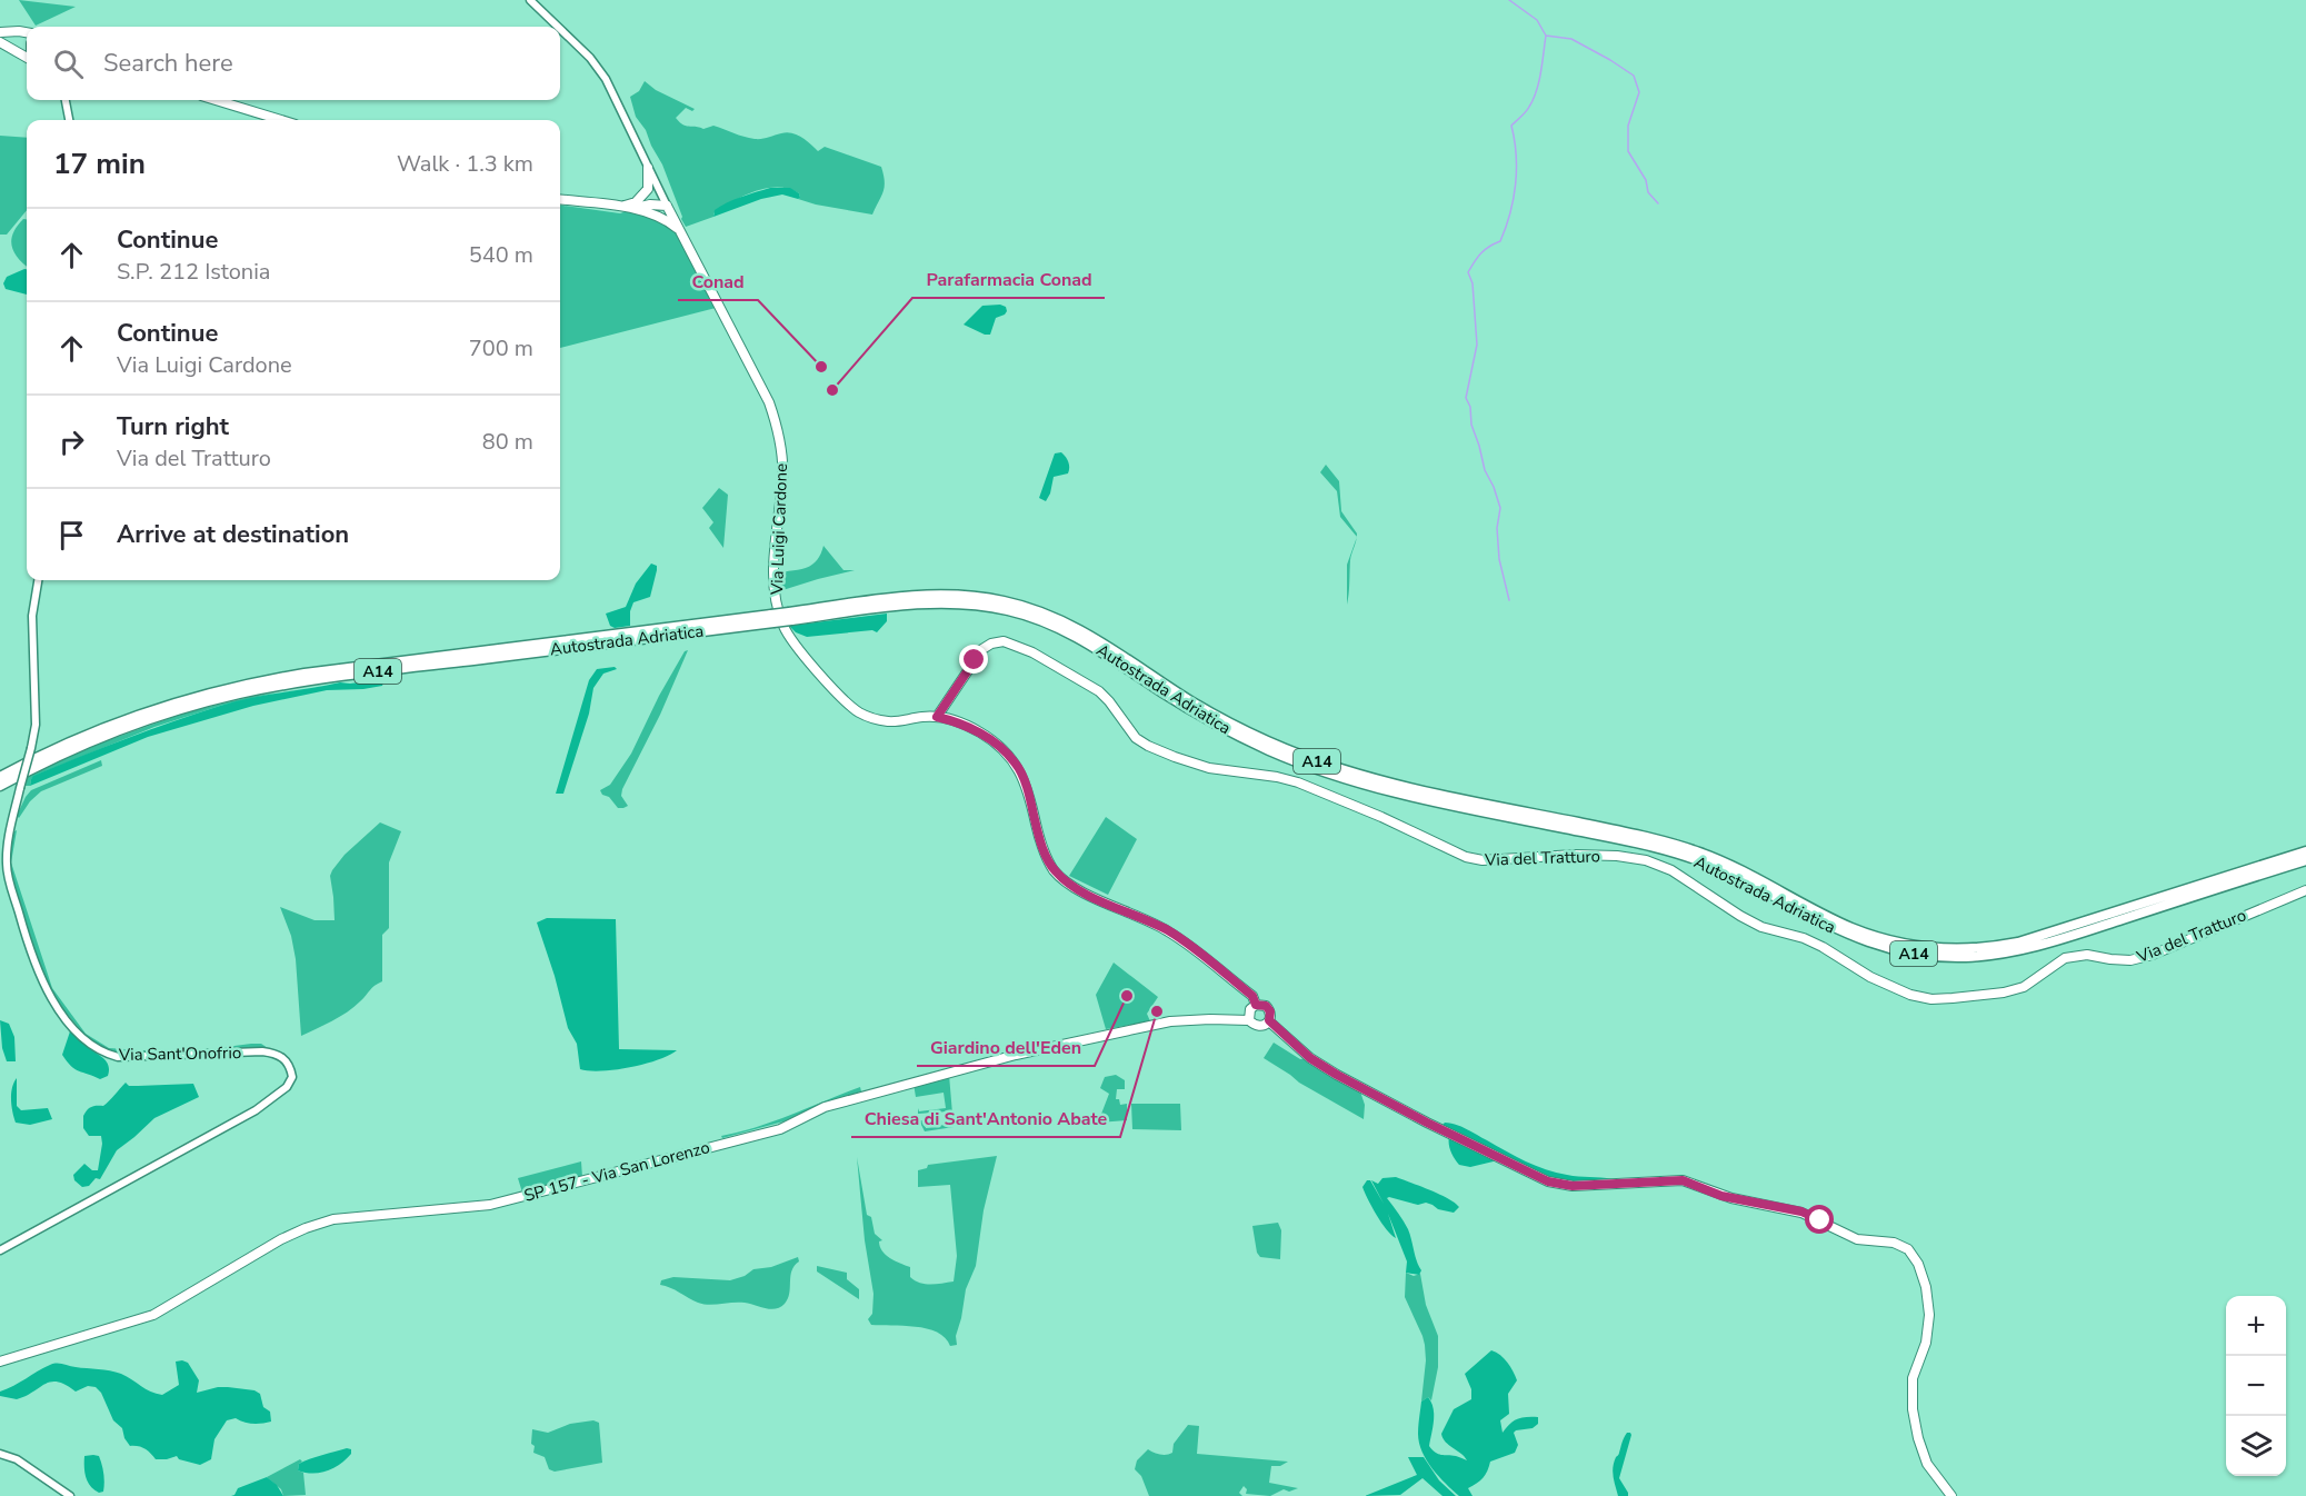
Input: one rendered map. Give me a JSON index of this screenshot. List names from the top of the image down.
{
  "streets": {
    "highway": ["Autostrada Adriatica", "A14"],
    "main road": ["Via Luigi Cardone", "Via del Tratturo", "SP 157 - Via San Lorenzo"],
    "street": ["Via Sant'Onofrio"]
  },
  "crossings": [
    ["Via Luigi Cardone", "Via del Tratturo"],
    ["Via Luigi Cardone", "SP 157 - Via San Lorenzo"]
  ],
  "places": [
    "Conad",
    "Parafarmacia Conad",
    "Giardino dell'Eden",
    "Chiesa di Sant'Antonio Abate"
  ],
  "page": {
    "search": "Search here",
    "heading": ["17 min", "Walk · 1.3 km"],
    "list": [
      ["Continue", "S.P. 212 Istonia", "540 m"],
      ["Continue", "Via Luigi Cardone", "700 m"],
      ["Turn right", "Via del Tratturo", "80 m"],
      "Arrive at destination"
    ],
    "map_buttons": ["+", "−"]
  }
}
